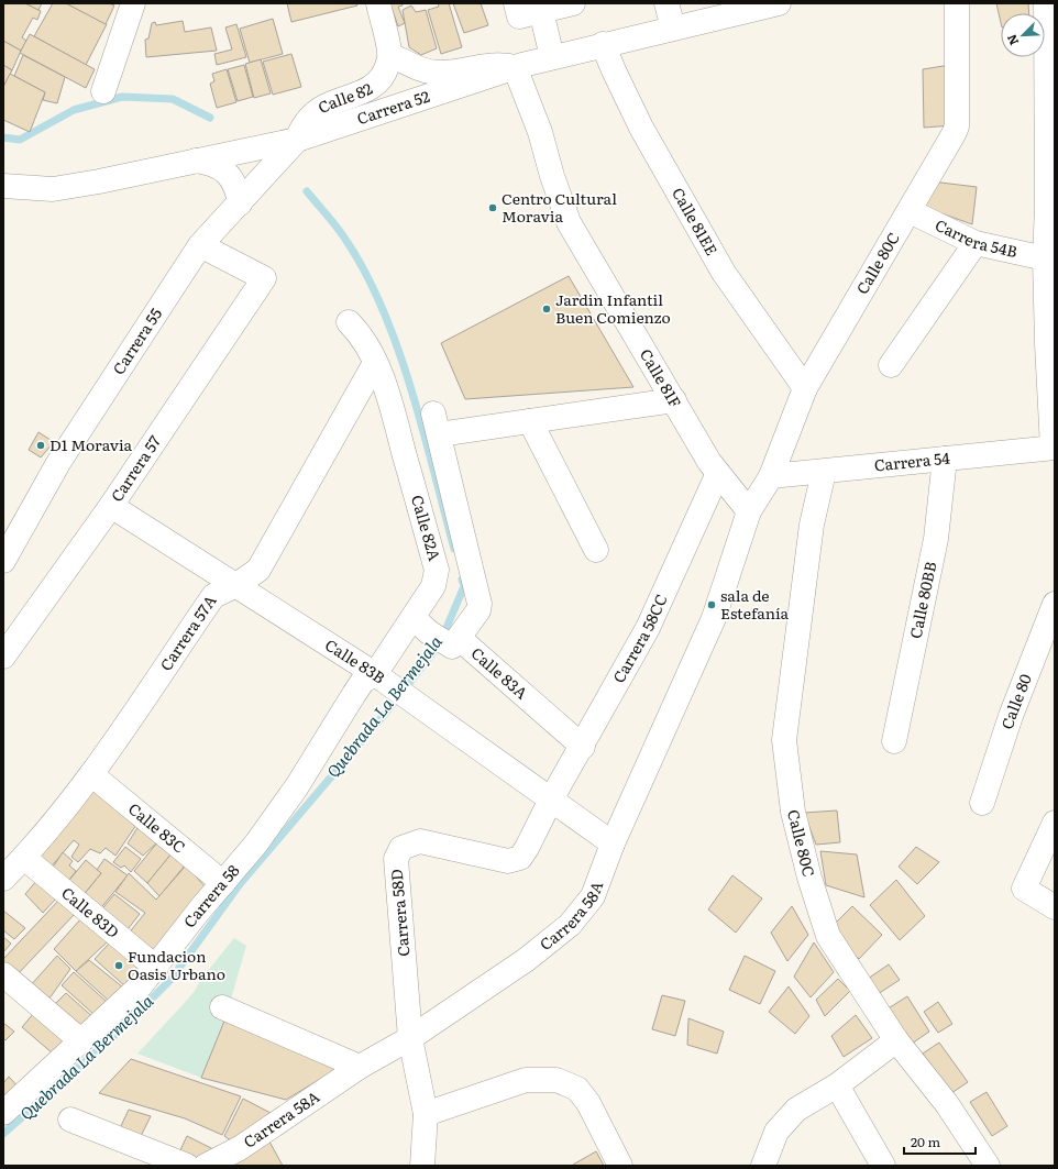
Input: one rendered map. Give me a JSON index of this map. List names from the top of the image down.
{
  "streets": {
    "street": [
      "Calle 82",
      "Carrera 52",
      "Calle 81EE",
      "Carrera 54B",
      "Calle 80C",
      "Carrera 55",
      "Calle 81F",
      "Carrera 54",
      "Carrera 57",
      "Calle 82A",
      "Calle 80BB",
      "Carrera 57A",
      "Carrera 58CC",
      "Calle 83B",
      "Calle 83A",
      "Calle 80",
      "Calle 83C",
      "Carrera 58",
      "Calle 83D",
      "Carrera 58D",
      "Carrera 58A"
    ]
  },
  "crossings": [
    ["Calle 82", "Carrera 52"],
    ["Calle 82", "Carrera 55"],
    ["Carrera 52", "Calle 81EE"],
    ["Carrera 52", "Carrera 55"],
    ["Carrera 52", "Calle 81F"],
    ["Calle 81EE", "Calle 80C"],
    ["Carrera 54B", "Calle 80C"],
    ["Calle 80C", "Calle 81F"],
    ["Calle 80C", "Carrera 54"],
    ["Calle 80C", "Carrera 58A"],
    ["Carrera 55", "Carrera 57"],
    ["Calle 81F", "Carrera 58CC"],
    ["Calle 81F", "Carrera 58A"],
    ["Carrera 54", "Calle 80BB"],
    ["Carrera 57", "Calle 83B"],
    ["Calle 82A", "Carrera 57A"],
    ["Calle 82A", "Calle 83B"],
    ["Calle 82A", "Calle 83A"],
    ["Calle 82A", "Carrera 58"],
    ["Carrera 57A", "Calle 83B"],
    ["Carrera 57A", "Calle 83C"],
    ["Carrera 57A", "Calle 83D"],
    ["Carrera 58CC", "Calle 83B"],
    ["Carrera 58CC", "Calle 83A"],
    ["Carrera 58CC", "Carrera 58D"],
    ["Calle 83B", "Carrera 58D"],
    ["Calle 83B", "Carrera 58A"],
    ["Calle 83C", "Carrera 58"],
    ["Carrera 58", "Calle 83D"],
    ["Carrera 58D", "Carrera 58A"]
  ],
  "water": ["Quebrada La Bermejala"],
  "places": [
    "Centro Cultural Moravia",
    "Jardin Infantil Buen Comienzo",
    "D1 Moravia",
    "sala de Estefanía",
    "Fundacion Oasis Urbano"
  ],
  "scale_bar": "20 m",
  "north": "bottom left"
}
